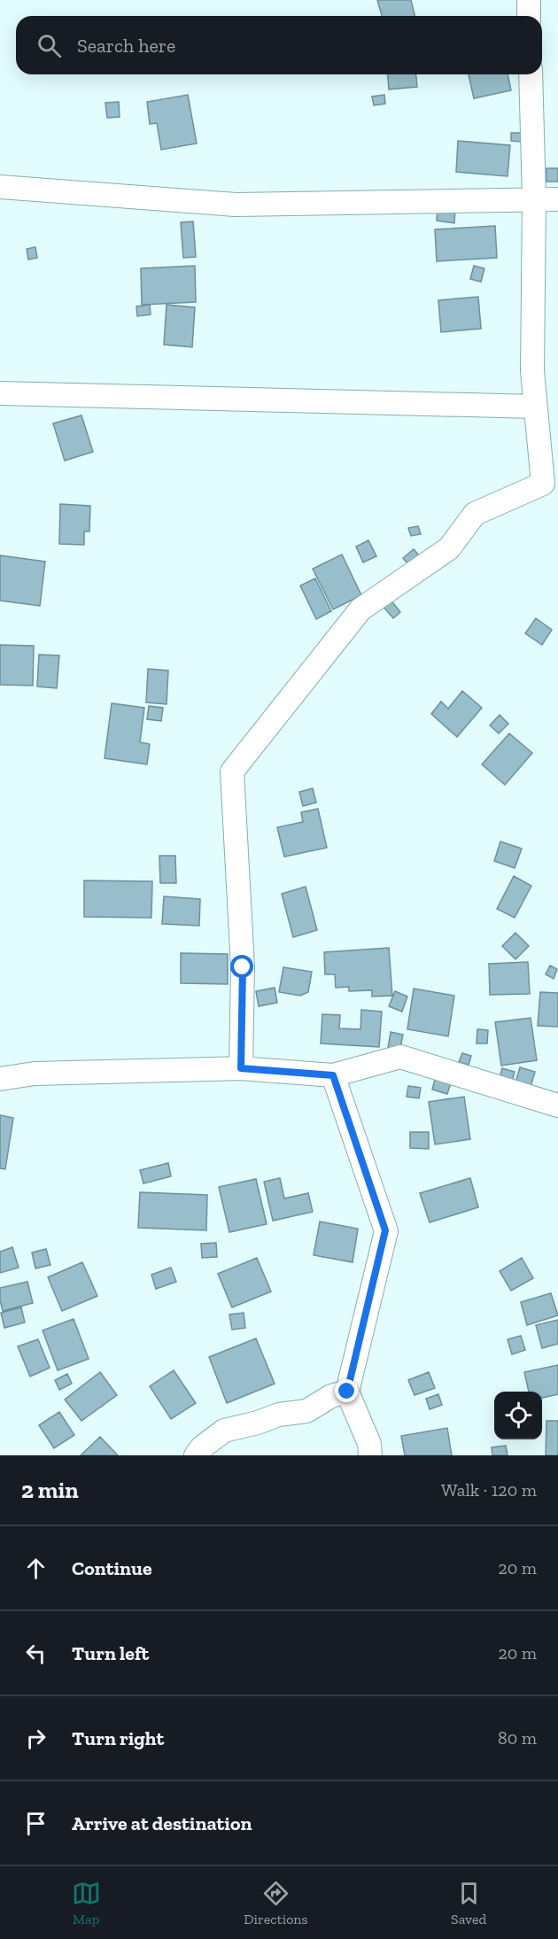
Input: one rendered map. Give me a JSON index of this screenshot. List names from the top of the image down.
{
  "page": {
    "search": "Search here",
    "heading": ["2 min", "Walk · 120 m"],
    "list": [
      ["Continue", "20 m"],
      ["Turn left", "20 m"],
      ["Turn right", "80 m"],
      "Arrive at destination"
    ],
    "nav": ["Map", "Directions", "Saved"]
  }
}
